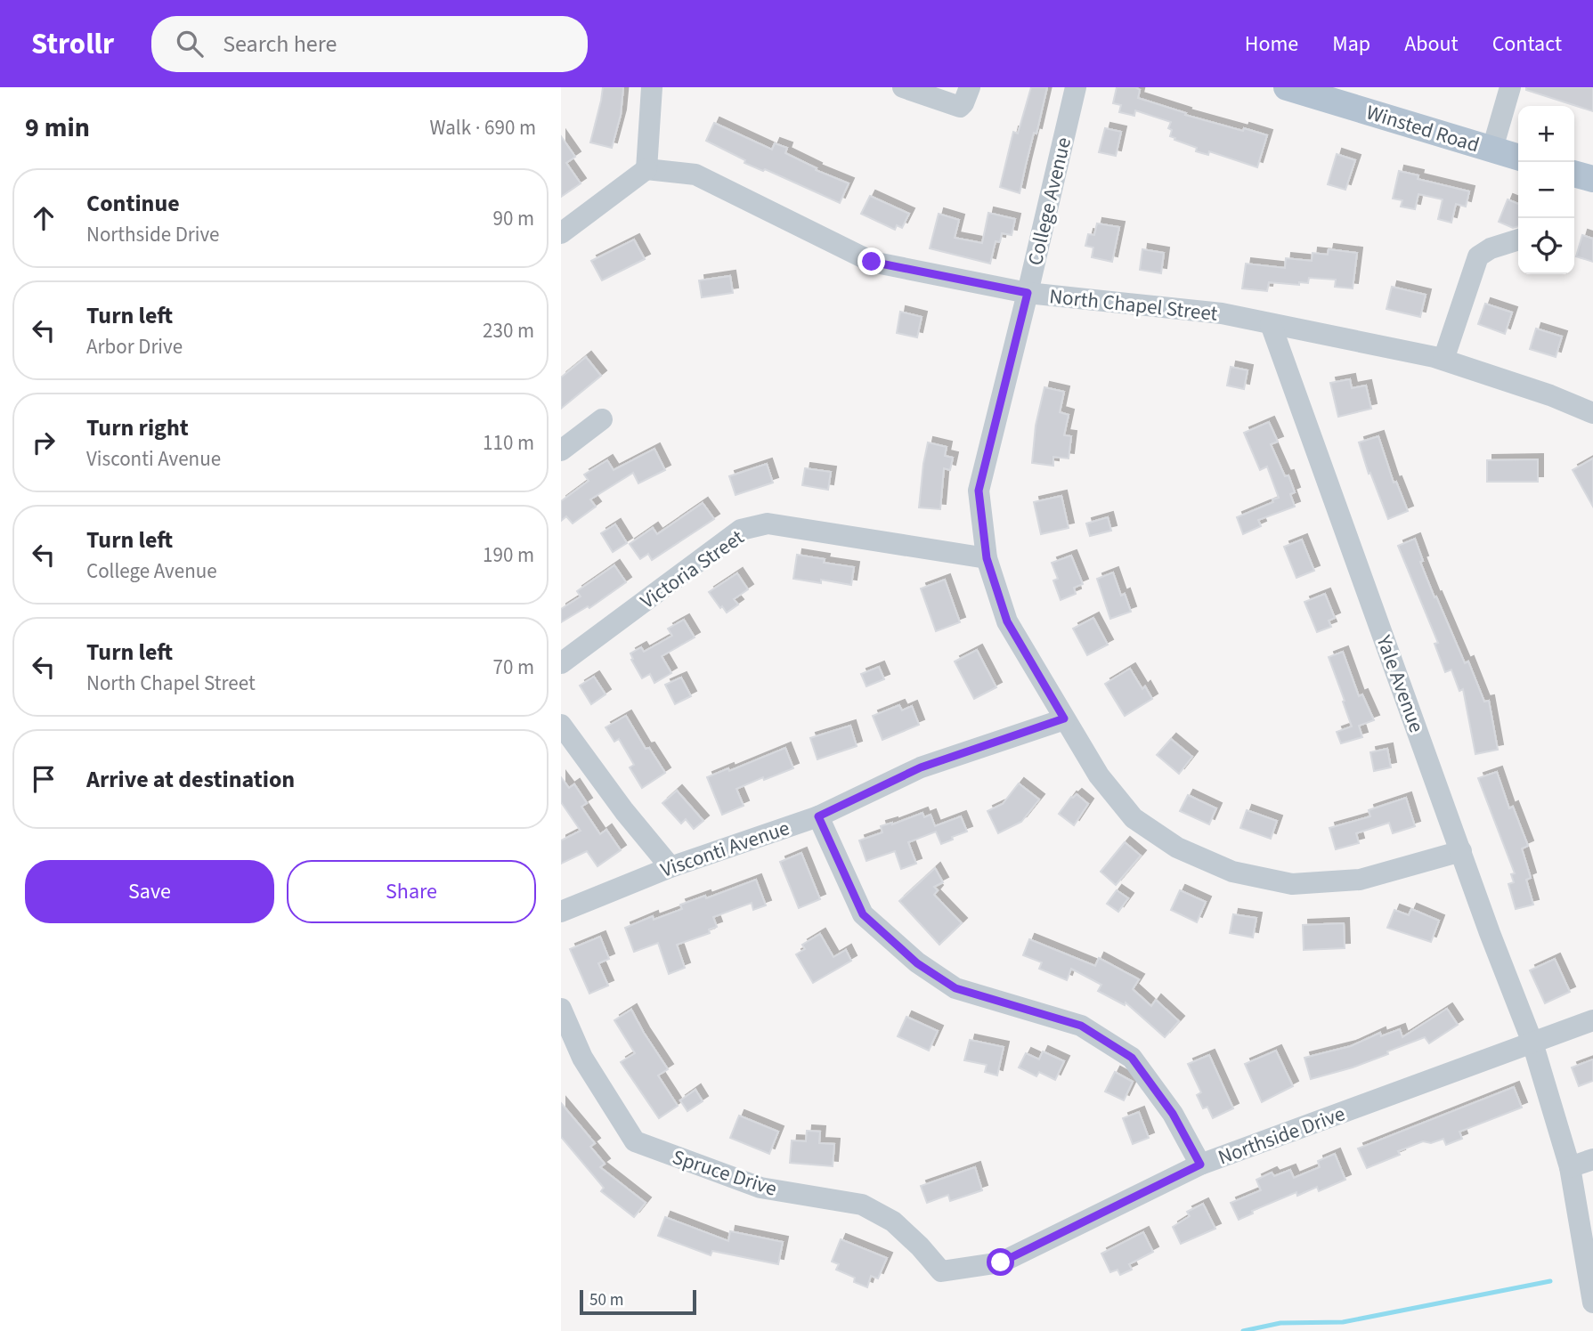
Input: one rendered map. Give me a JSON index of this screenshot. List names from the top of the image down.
{
  "streets": {
    "main road": ["Winsted Road"],
    "street": [
      "College Avenue",
      "North Chapel Street",
      "Victoria Street",
      "Yale Avenue",
      "Visconti Avenue",
      "Northside Drive",
      "Spruce Drive"
    ]
  },
  "crossings": [
    ["College Avenue", "North Chapel Street"],
    ["College Avenue", "Victoria Street"],
    ["College Avenue", "Yale Avenue"],
    ["College Avenue", "Visconti Avenue"],
    ["North Chapel Street", "Yale Avenue"],
    ["Yale Avenue", "Northside Drive"],
    ["Northside Drive", "Spruce Drive"]
  ],
  "scale_bar": "50 m",
  "page": {
    "header": "Strollr",
    "search": "Search here",
    "nav": [
      "Home",
      "Map",
      "About",
      "Contact"
    ],
    "heading": ["9 min", "Walk · 690 m"],
    "map_buttons": ["+", "−"],
    "list": [
      ["Continue", "Northside Drive", "90 m"],
      ["Turn left", "Arbor Drive", "230 m"],
      ["Turn right", "Visconti Avenue", "110 m"],
      ["Turn left", "College Avenue", "190 m"],
      ["Turn left", "North Chapel Street", "70 m"],
      "Arrive at destination"
    ],
    "buttons": ["Save", "Share"],
    "scale": "50 m"
  }
}
